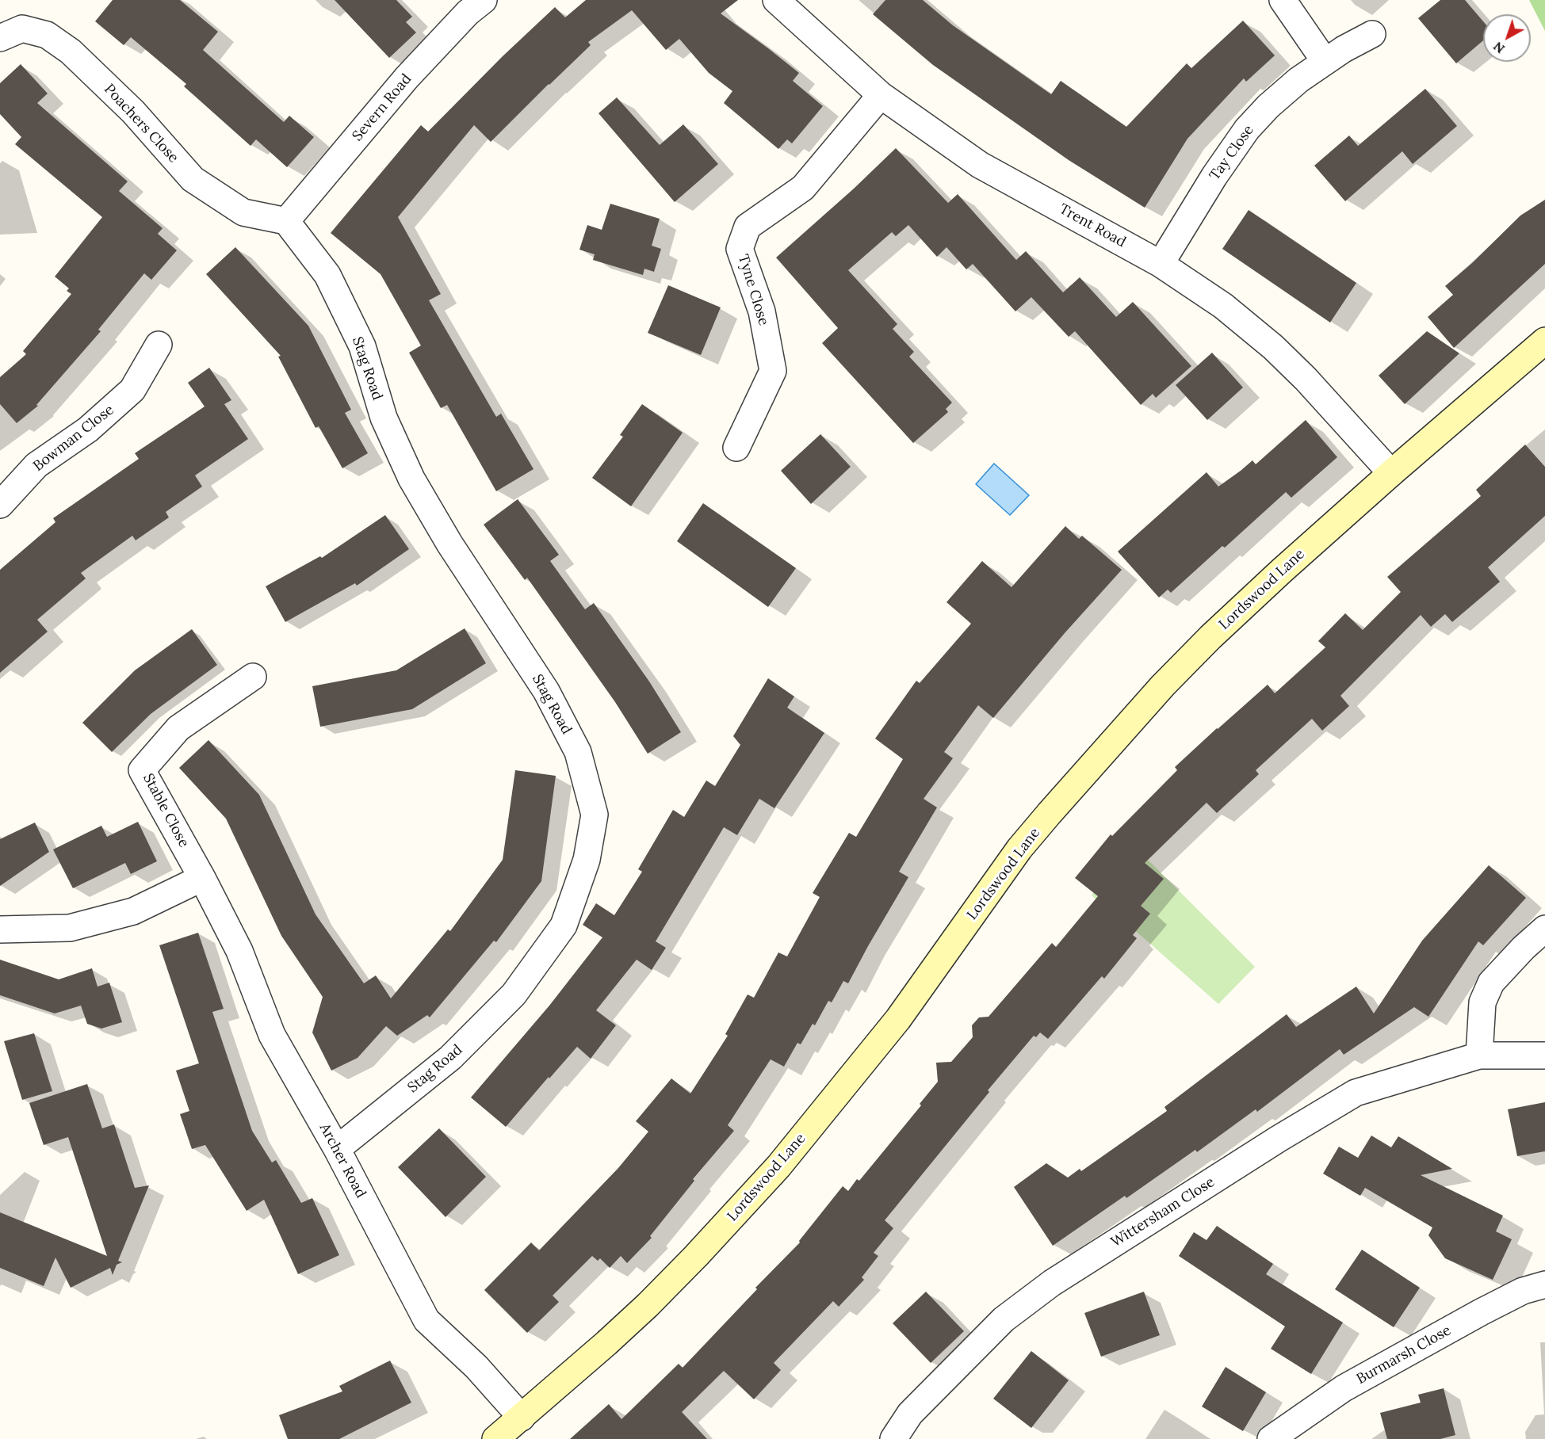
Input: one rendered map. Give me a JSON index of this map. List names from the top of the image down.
{
  "streets": {
    "street": [
      "Severn Road",
      "Poachers Close",
      "Tay Close",
      "Trent Road",
      "Tyne Close",
      "Stag Road",
      "Bowman Close",
      "Lordswood Lane",
      "Stable Close",
      "Archer Road",
      "Wittersham Close",
      "Burmarsh Close"
    ]
  },
  "crossings": [
    ["Severn Road", "Poachers Close"],
    ["Severn Road", "Stag Road"],
    ["Poachers Close", "Stag Road"],
    ["Tay Close", "Trent Road"],
    ["Trent Road", "Tyne Close"],
    ["Trent Road", "Lordswood Lane"],
    ["Stag Road", "Archer Road"],
    ["Lordswood Lane", "Archer Road"],
    ["Stable Close", "Archer Road"]
  ],
  "north": "bottom left"
}
